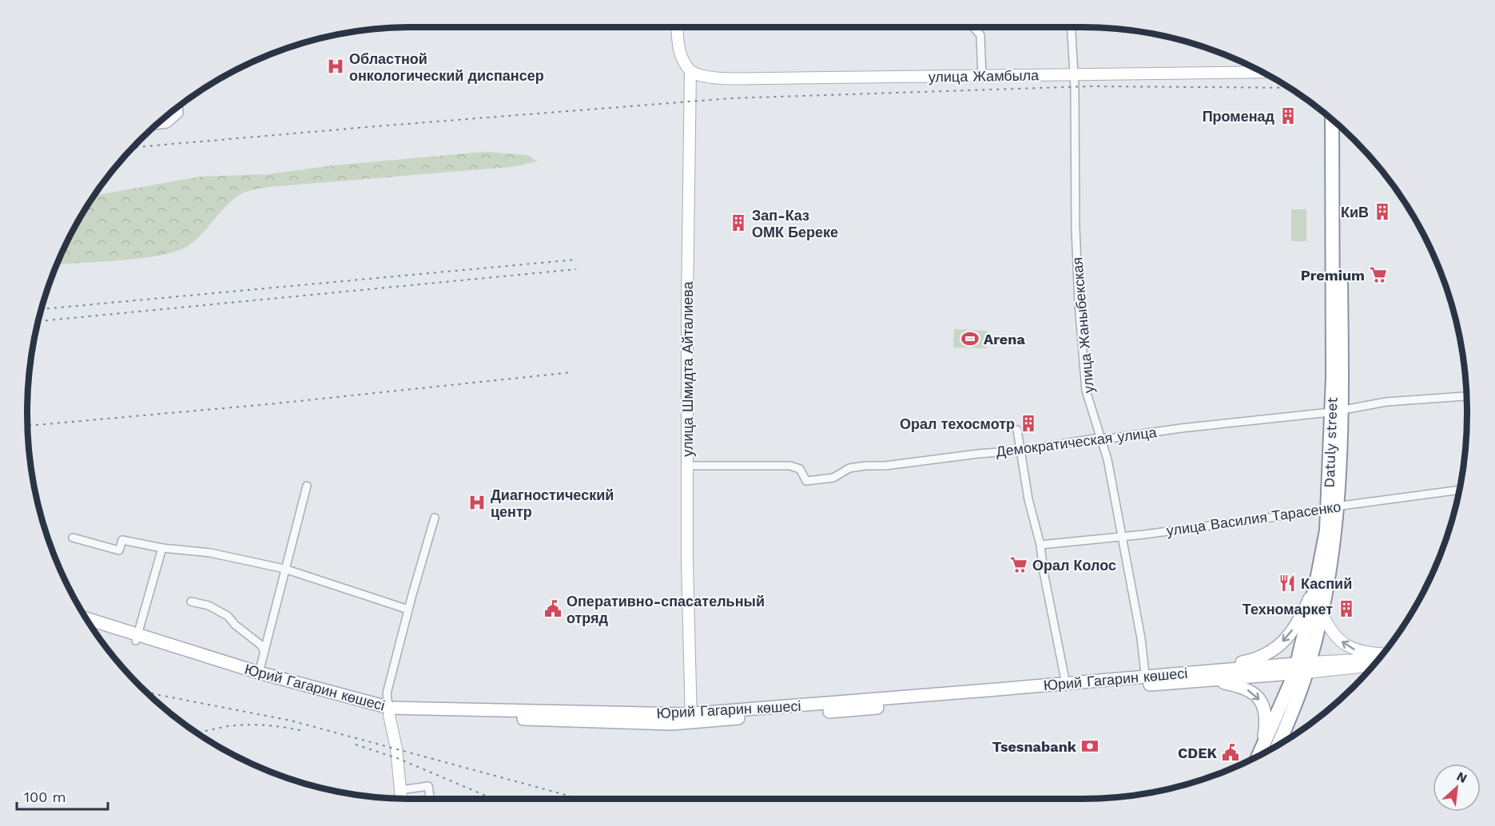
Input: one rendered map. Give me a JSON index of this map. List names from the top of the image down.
{
  "streets": {
    "highway": ["Datuly street"],
    "main road": ["Юрий Гагарин көшесі"],
    "street": [
      "улица Жамбыла",
      "улица Жаныбекская",
      "улица Шмидта Айталиева",
      "Демократическая улица",
      "улица Василия Тарасенко"
    ]
  },
  "crossings": [
    ["улица Жамбыла", "улица Жаныбекская"],
    ["улица Жамбыла", "улица Шмидта Айталиева"],
    ["улица Жаныбекская", "Демократическая улица"],
    ["улица Жаныбекская", "улица Василия Тарасенко"],
    ["улица Жаныбекская", "Юрий Гагарин көшесі"],
    ["улица Шмидта Айталиева", "Демократическая улица"],
    ["улица Шмидта Айталиева", "Юрий Гагарин көшесі"],
    ["Демократическая улица", "Datuly street"],
    ["Datuly street", "улица Василия Тарасенко"],
    ["Datuly street", "Юрий Гагарин көшесі"]
  ],
  "places": {
    "hospital": ["Областной онкологический диспансер", "Диагностический центр"],
    "building": [
      "Променад",
      "КиВ",
      "Зап-Каз ОМК Береке",
      "Орал техосмотр",
      "Техномаркет"
    ],
    "supermarket": ["Premium", "Орал Колос"],
    "sports": ["Arena"],
    "restaurant": ["Каспий"],
    "public building": ["Оперативно-спасательный отряд", "CDEK"],
    "bank": ["Tsesnabank"]
  },
  "scale_bar": "100 m",
  "north": "top right"
}
